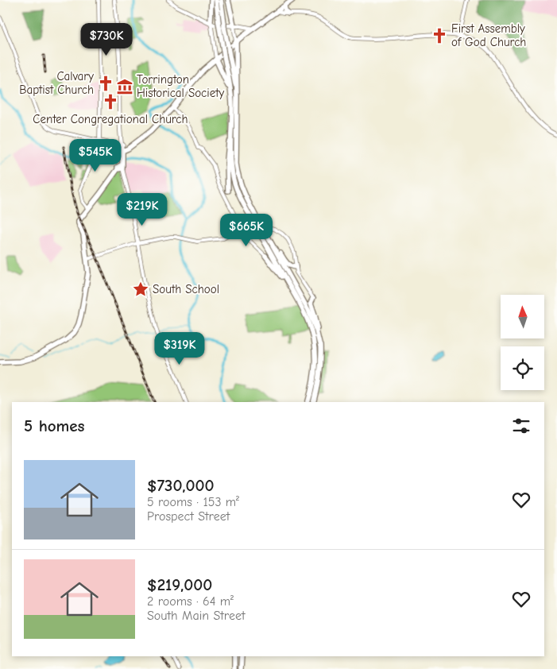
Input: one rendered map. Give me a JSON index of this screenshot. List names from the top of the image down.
{
  "places": {
    "church": ["First Assembly of God Church", "Calvary Baptist Church", "Center Congregational Church"],
    "museum": ["Torrington Historical Society"],
    "place": ["South School"]
  },
  "north": "top",
  "page": {
    "price": [
      "$730K",
      "$545K",
      "$219K",
      "$665K",
      "$319K"
    ],
    "heading": "5 homes",
    "list": [
      {
        "name": "$730,000",
        "note": "5 rooms · 153 m² · Prospect Street"
      },
      {
        "name": "$219,000",
        "note": "2 rooms · 64 m² · South Main Street"
      }
    ]
  }
}
